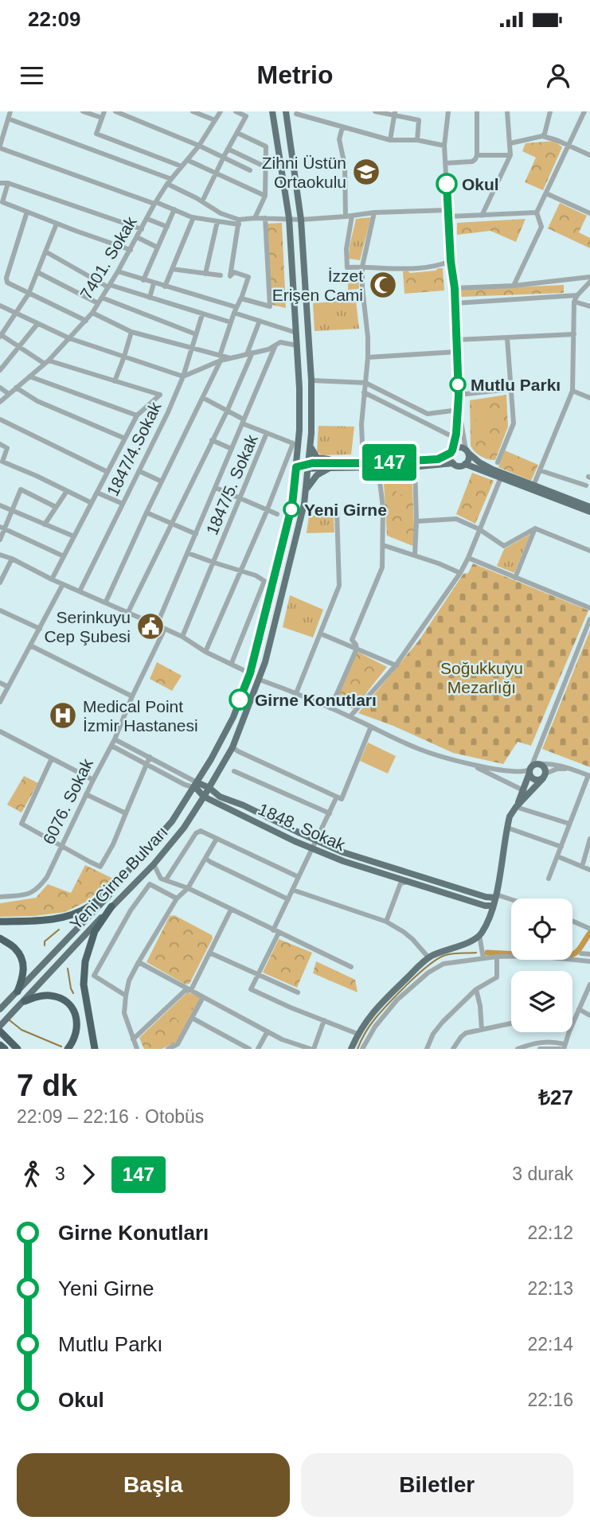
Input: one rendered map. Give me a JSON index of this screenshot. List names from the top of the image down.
{
  "streets": {
    "main road": ["1848. Sokak", "Yeni Girne Bulvarı"],
    "street": [
      "7401. Sokak",
      "1847/4.Sokak",
      "1847/5. Sokak",
      "6076. Sokak"
    ]
  },
  "crossings": [
    ["6076. Sokak", "1848. Sokak"],
    ["1848. Sokak", "Yeni Girne Bulvarı"]
  ],
  "parks": ["Soğukkuyu Mezarlığı"],
  "places": {
    "school or university": ["Zihni Üstün Ortaokulu"],
    "other": [
      "Okul",
      "Mutlu Parkı",
      "Yeni Girne",
      "Girne Konutları"
    ],
    "mosque": ["İzzet Erişen Cami"],
    "public building": ["Serinkuyu Cep Şubesi"],
    "hospital": ["Medical Point İzmir Hastanesi"]
  },
  "lines": ["bus line 147"],
  "page": {
    "status": "22:09",
    "header": "Metrio",
    "on_map": "147",
    "heading": ["7 dk", "22:09 – 22:16 · Otobüs", "₺27"],
    "legs": ["3", "147", "3 durak"],
    "list": [
      {
        "name": "Girne Konutları",
        "value": "22:12"
      },
      {
        "name": "Yeni Girne",
        "value": "22:13"
      },
      {
        "name": "Mutlu Parkı",
        "value": "22:14"
      },
      {
        "name": "Okul",
        "value": "22:16"
      }
    ],
    "buttons": ["Başla", "Biletler"]
  }
}
